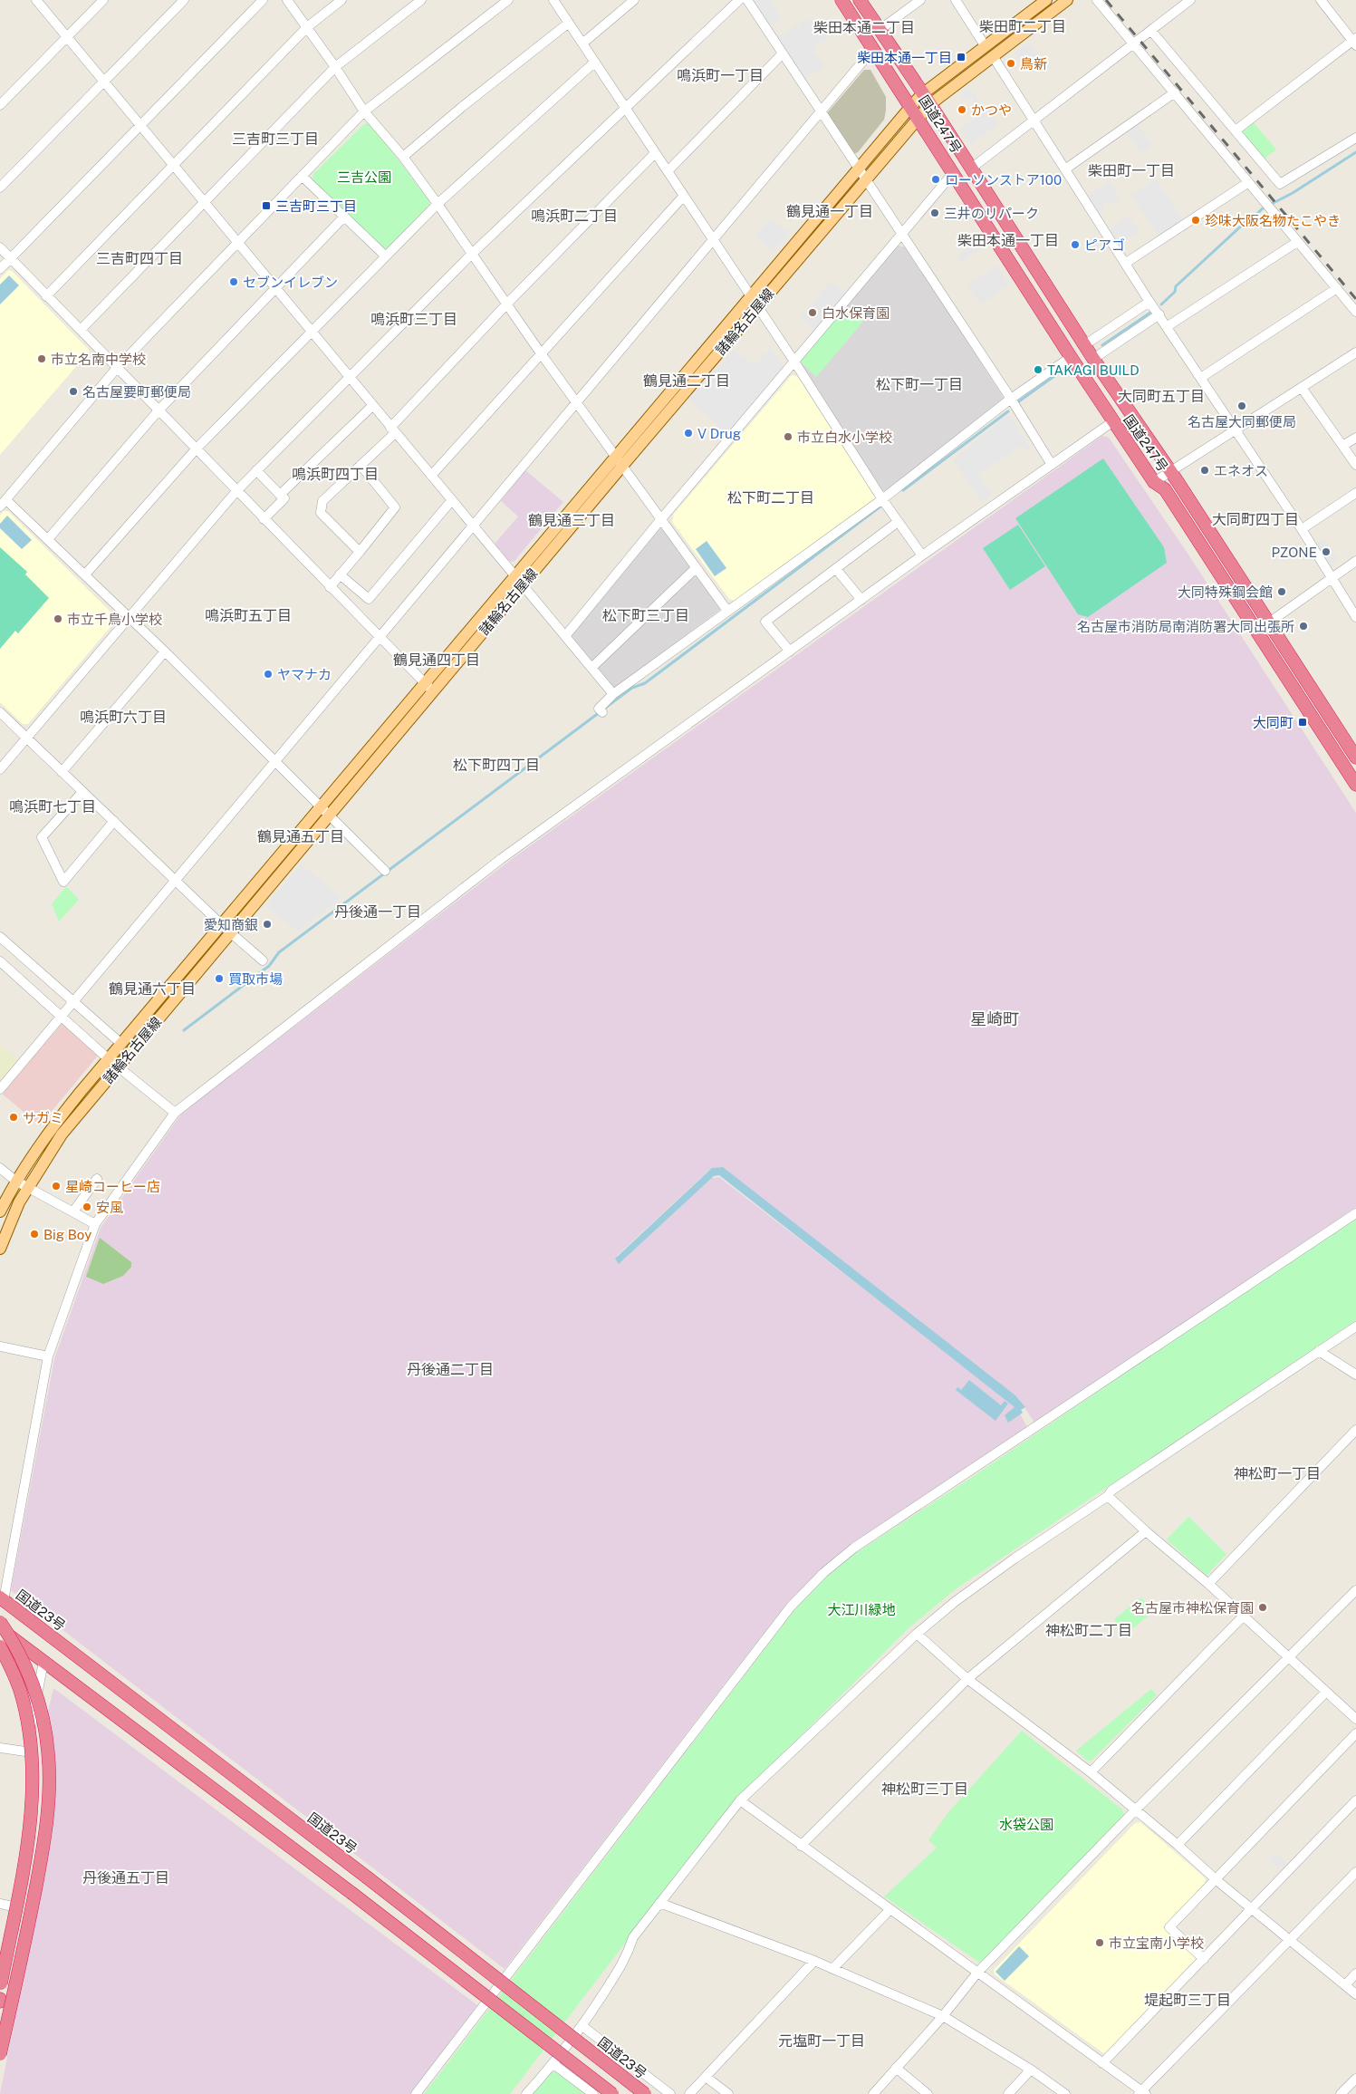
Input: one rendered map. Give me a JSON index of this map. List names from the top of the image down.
{
  "streets": {
    "highway": ["国道247号", "国道23号"],
    "main road": ["諸輪名古屋線"]
  },
  "crossings": [
    ["国道247号", "諸輪名古屋線"]
  ],
  "districts": [
    "柴田町二丁目",
    "柴田本通二丁目",
    "鳴浜町一丁目",
    "三吉町三丁目",
    "柴田町一丁目",
    "鶴見通一丁目",
    "鳴浜町二丁目",
    "柴田本通一丁目",
    "三吉町四丁目",
    "鳴浜町三丁目",
    "鶴見通二丁目",
    "松下町一丁目",
    "大同町五丁目",
    "鳴浜町四丁目",
    "松下町二丁目",
    "大同町四丁目",
    "鶴見通三丁目",
    "鳴浜町五丁目",
    "松下町三丁目",
    "鶴見通四丁目",
    "鳴浜町六丁目",
    "松下町四丁目",
    "鳴浜町七丁目",
    "鶴見通五丁目",
    "丹後通一丁目",
    "鶴見通六丁目",
    "星崎町",
    "丹後通二丁目",
    "神松町一丁目",
    "神松町二丁目",
    "神松町三丁目",
    "丹後通五丁目",
    "堤起町三丁目",
    "元塩町一丁目"
  ],
  "parks": ["三吉公園", "大江川緑地", "水袋公園"],
  "places": {
    "transit": ["柴田本通一丁目", "三吉町三丁目", "大同町"],
    "other": [
      "鳥新",
      "かつや",
      "ローソンストア100",
      "三井のリパーク",
      "珍味大阪名物たこやき",
      "ピアゴ",
      "セブンイレブン",
      "白水保育園",
      "市立名南中学校",
      "TAKAGI BUILD",
      "名古屋要町郵便局",
      "名古屋大同郵便局",
      "V Drug",
      "市立白水小学校",
      "エネオス",
      "PZONE",
      "大同特殊鋼会館",
      "市立千鳥小学校",
      "名古屋市消防局南消防署大同出張所",
      "ヤマナカ",
      "愛知商銀",
      "買取市場",
      "サガミ",
      "星崎コーヒー店",
      "安風",
      "Big Boy",
      "名古屋市神松保育園",
      "市立宝南小学校"
    ]
  }
}
